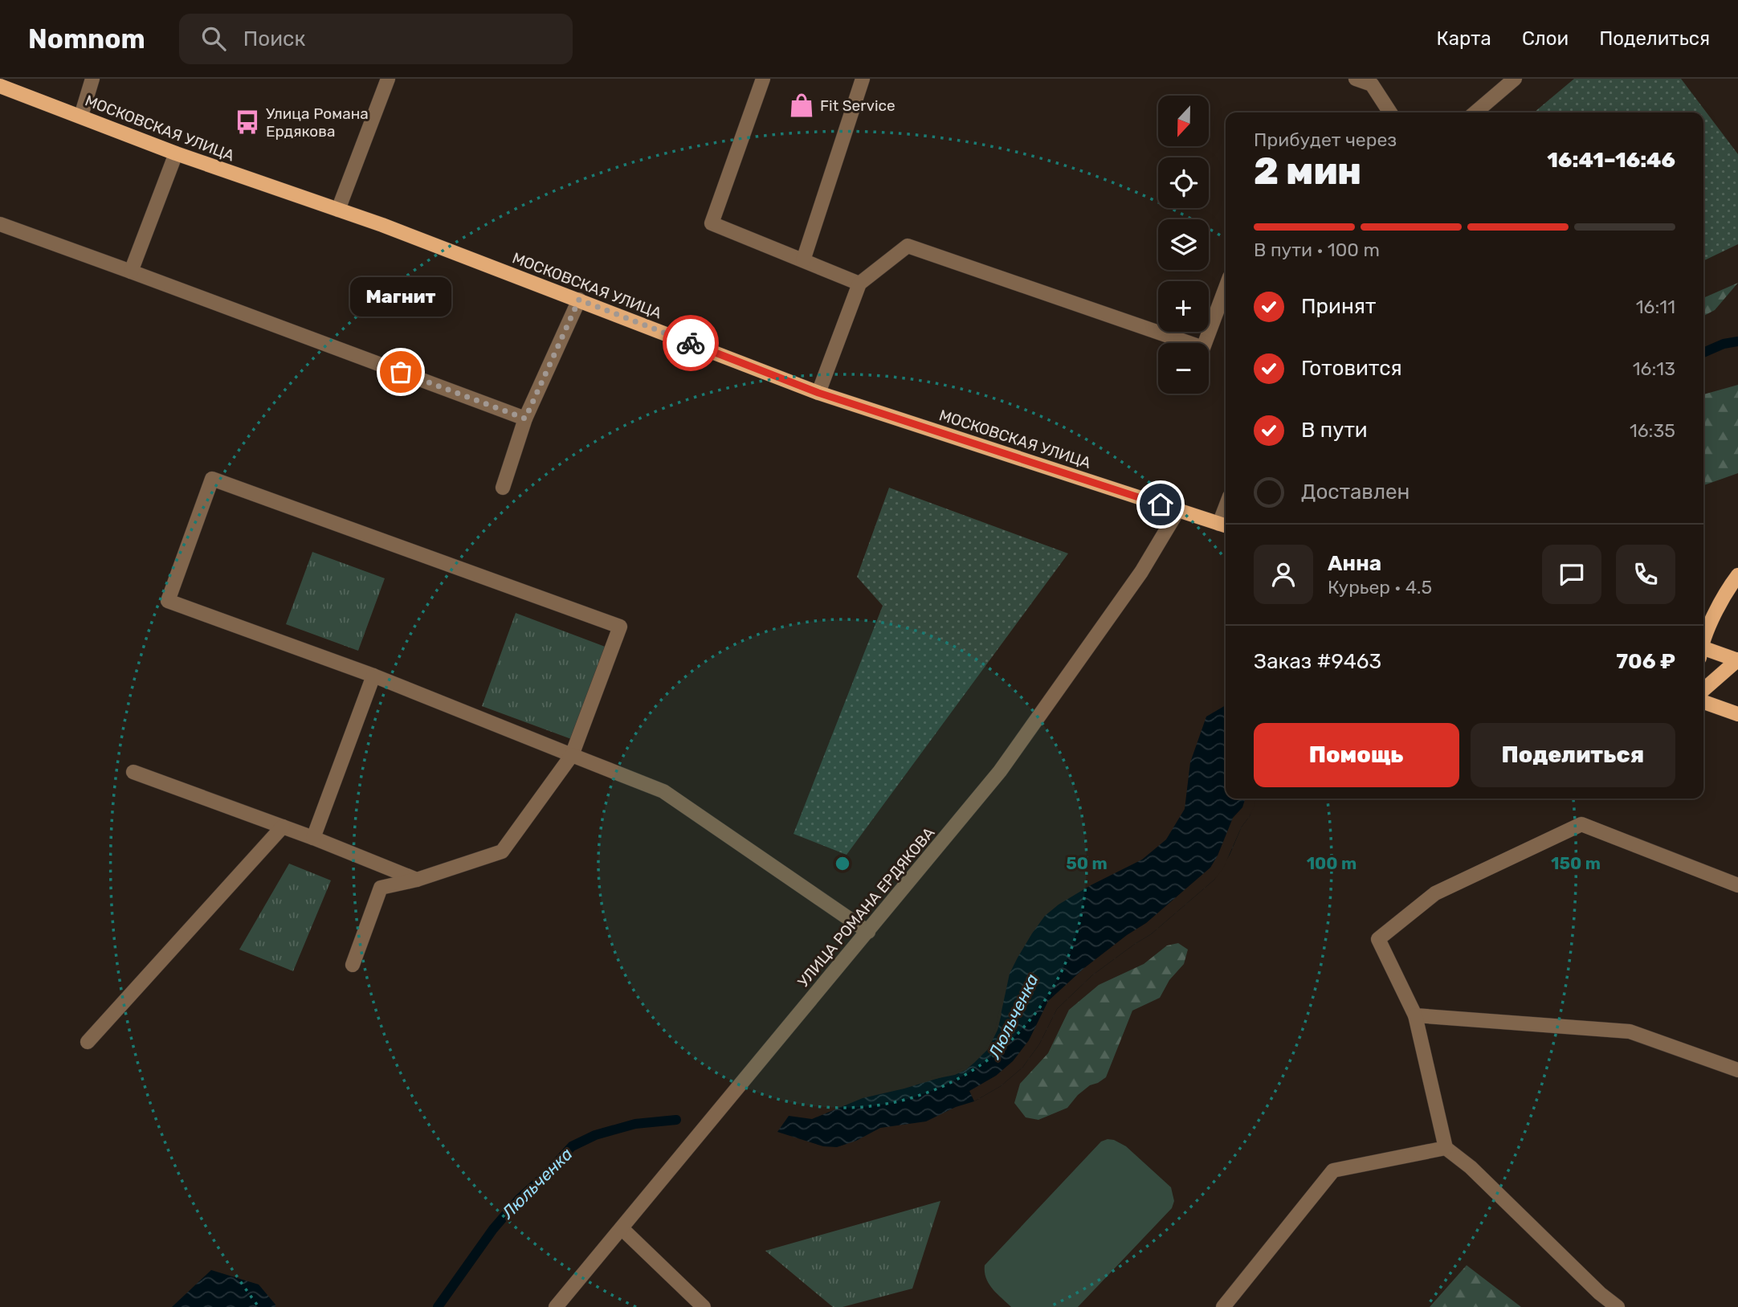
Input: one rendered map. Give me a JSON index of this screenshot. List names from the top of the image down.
{
  "streets": {
    "main road": ["МОСКОВСКАЯ УЛИЦА"],
    "street": ["УЛИЦА РОМАНА ЕРДЯКОВА"]
  },
  "crossings": [
    ["МОСКОВСКАЯ УЛИЦА", "УЛИЦА РОМАНА ЕРДЯКОВА"]
  ],
  "water": ["Люльченка"],
  "places": {
    "shop": ["Fit Service"],
    "bus stop": ["Улица Романа Ердякова"],
    "other": ["Магнит"]
  },
  "north": "bottom",
  "page": {
    "header": "Nomnom",
    "search": "Поиск",
    "nav": ["Карта", "Слои", "Поделиться"],
    "map_buttons": ["+", "−"],
    "heading": ["2 мин", "Прибудет через", "16:41–16:46"],
    "panel": [
      "Анна",
      "Курьер · 4.5",
      "Заказ #9463",
      "706 ₽"
    ],
    "bar": "В пути · 100 m",
    "list": [
      ["Принят", "16:11"],
      ["Готовится", "16:13"],
      ["В пути", "16:35"],
      "Доставлен"
    ],
    "bubble": "Магнит",
    "buttons": ["Помощь", "Поделиться"]
  },
  "rings": ["50 m", "100 m", "150 m"]
}
